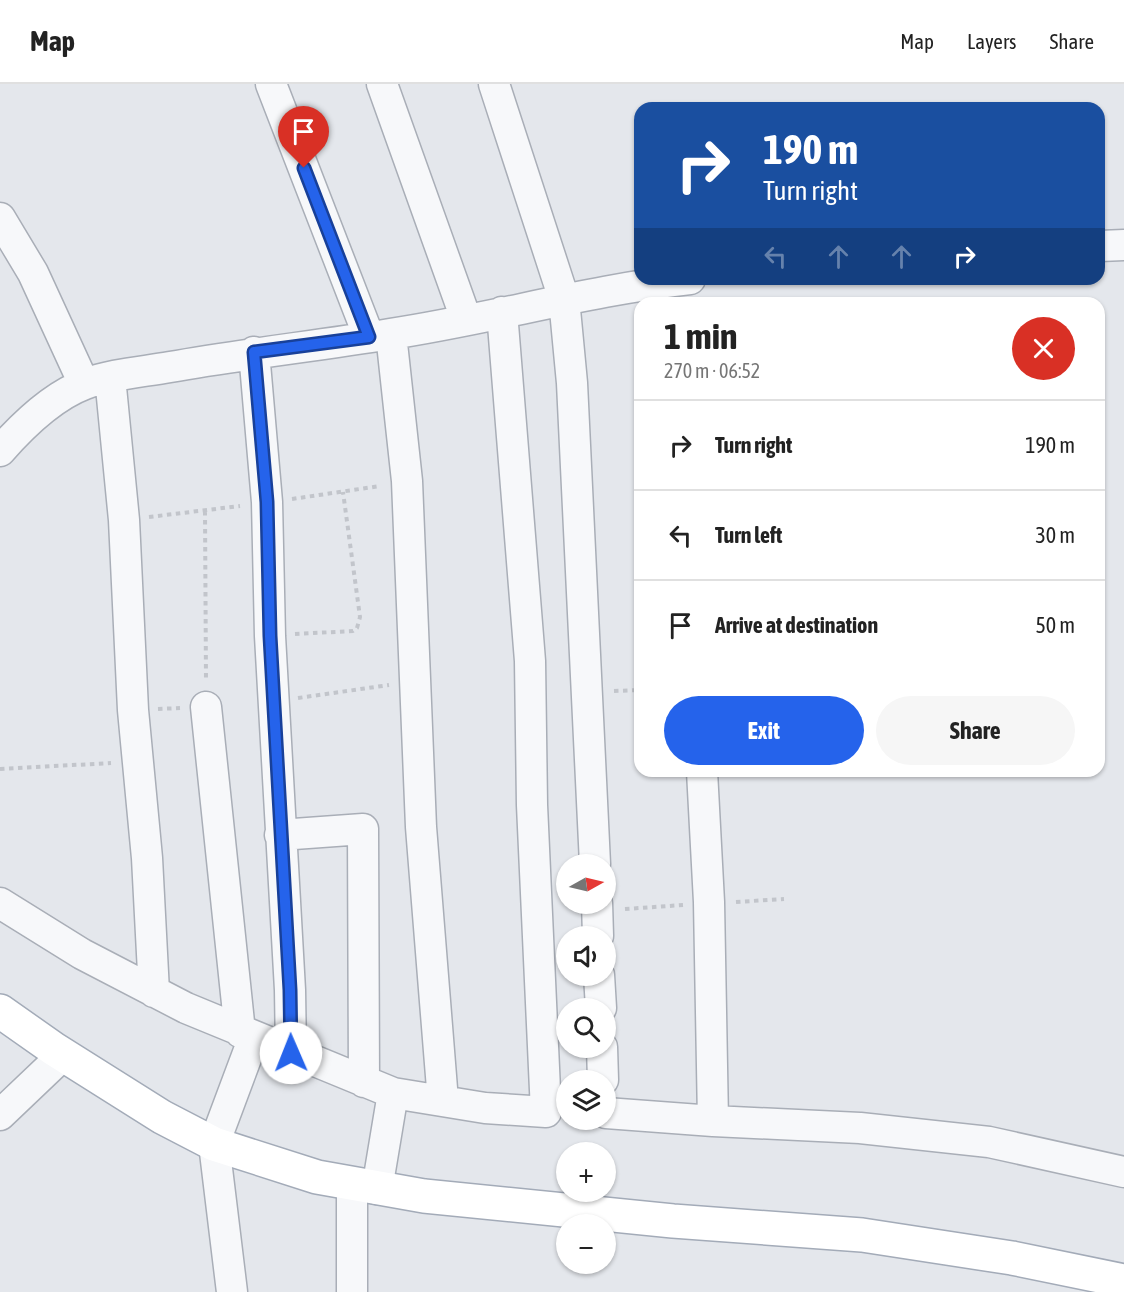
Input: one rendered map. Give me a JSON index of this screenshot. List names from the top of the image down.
{
  "north": "right",
  "page": {
    "header": "Map",
    "nav": ["Map", "Layers", "Share"],
    "turn": ["190 m", "Turn right"],
    "heading": ["1 min", "270 m · 06:52"],
    "list": [
      {
        "name": "Turn right",
        "value": "190 m"
      },
      {
        "name": "Turn left",
        "value": "30 m"
      },
      {
        "name": "Arrive at destination",
        "value": "50 m"
      }
    ],
    "buttons": ["Exit", "Share"],
    "map_buttons": ["+", "−"]
  }
}
